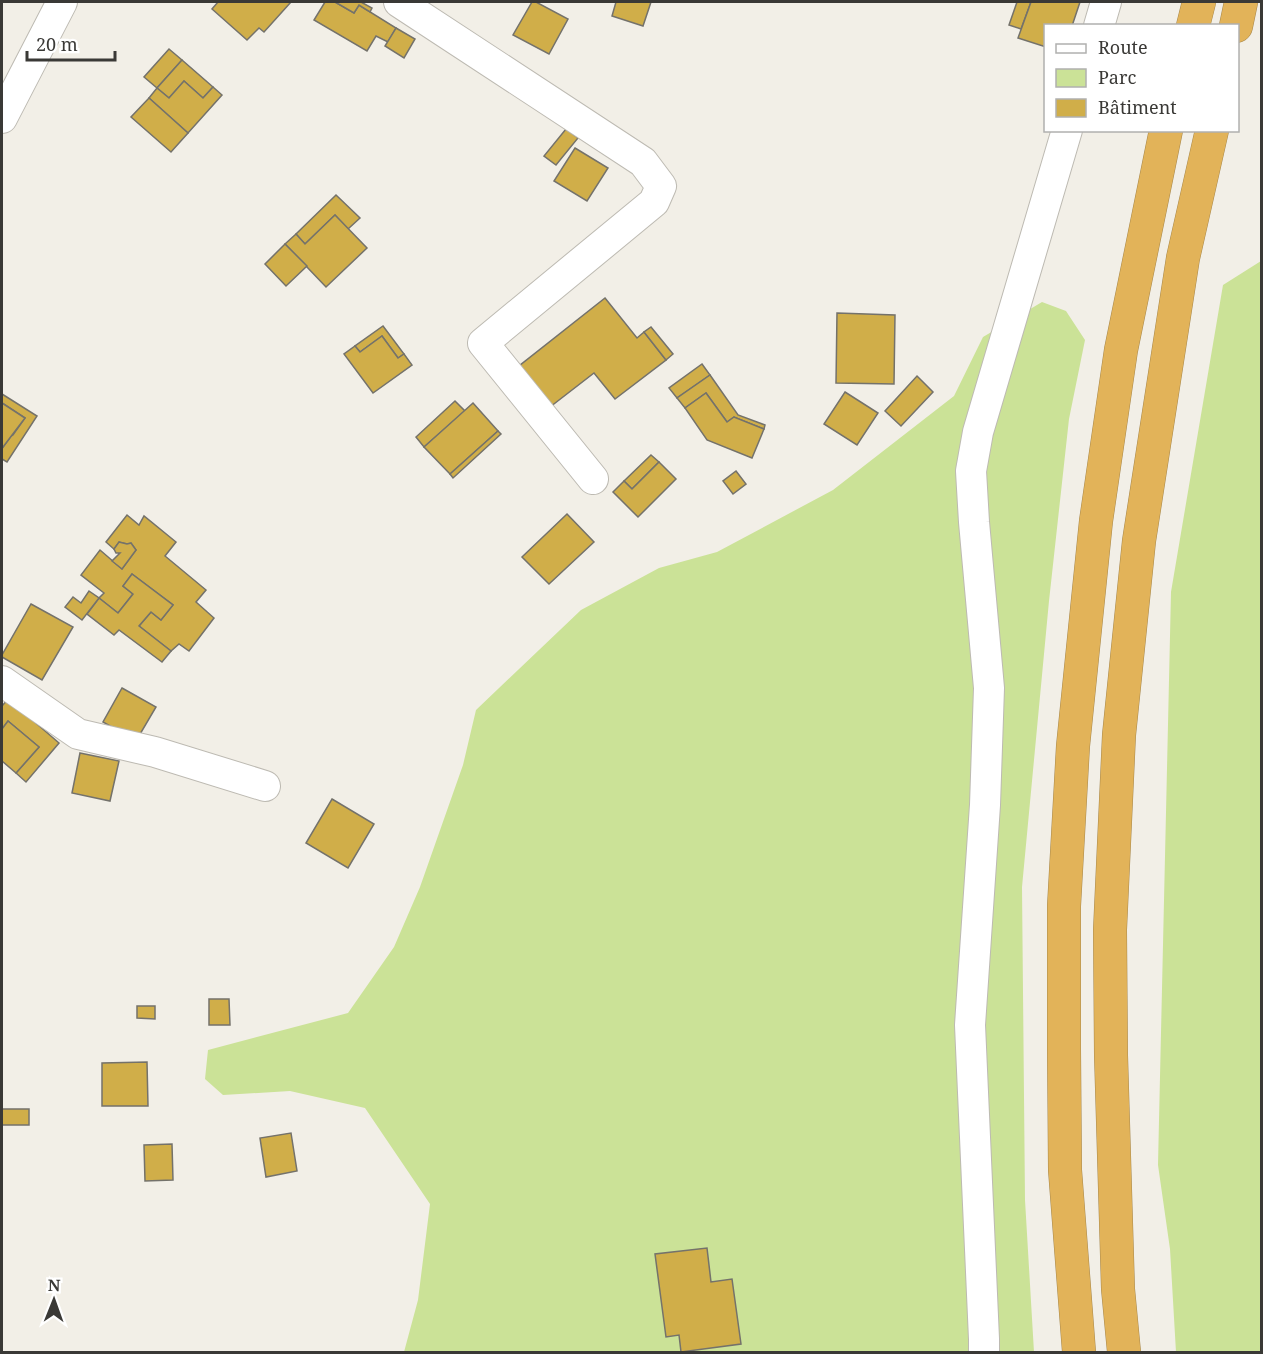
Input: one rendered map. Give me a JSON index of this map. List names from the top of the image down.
{
  "legend": ["Route", "Parc", "Bâtiment"],
  "scale_bar": "20 m",
  "north": "top"
}
